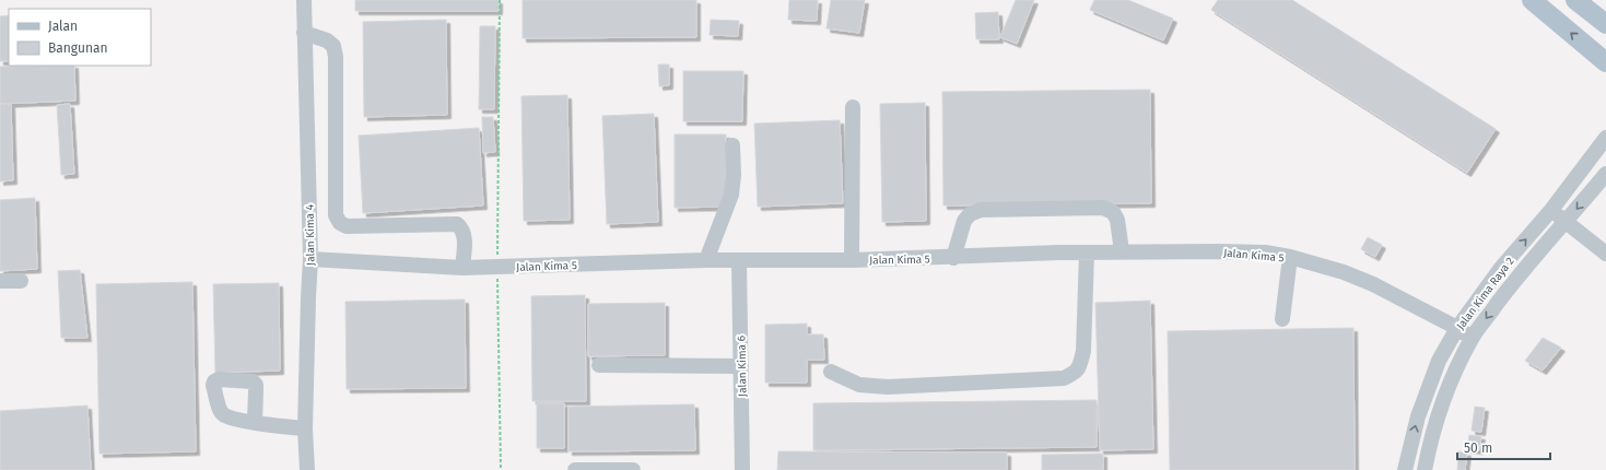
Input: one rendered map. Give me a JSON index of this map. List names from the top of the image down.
{
  "streets": {
    "street": [
      "Jalan Kima 4",
      "Jalan Kima 5",
      "Jalan Kima Raya 2",
      "Jalan Kima 6"
    ]
  },
  "crossings": [
    ["Jalan Kima 4", "Jalan Kima 5"],
    ["Jalan Kima 5", "Jalan Kima Raya 2"],
    ["Jalan Kima 5", "Jalan Kima 6"]
  ],
  "legend": ["Jalan", "Bangunan"],
  "scale_bar": "50 m"
}
